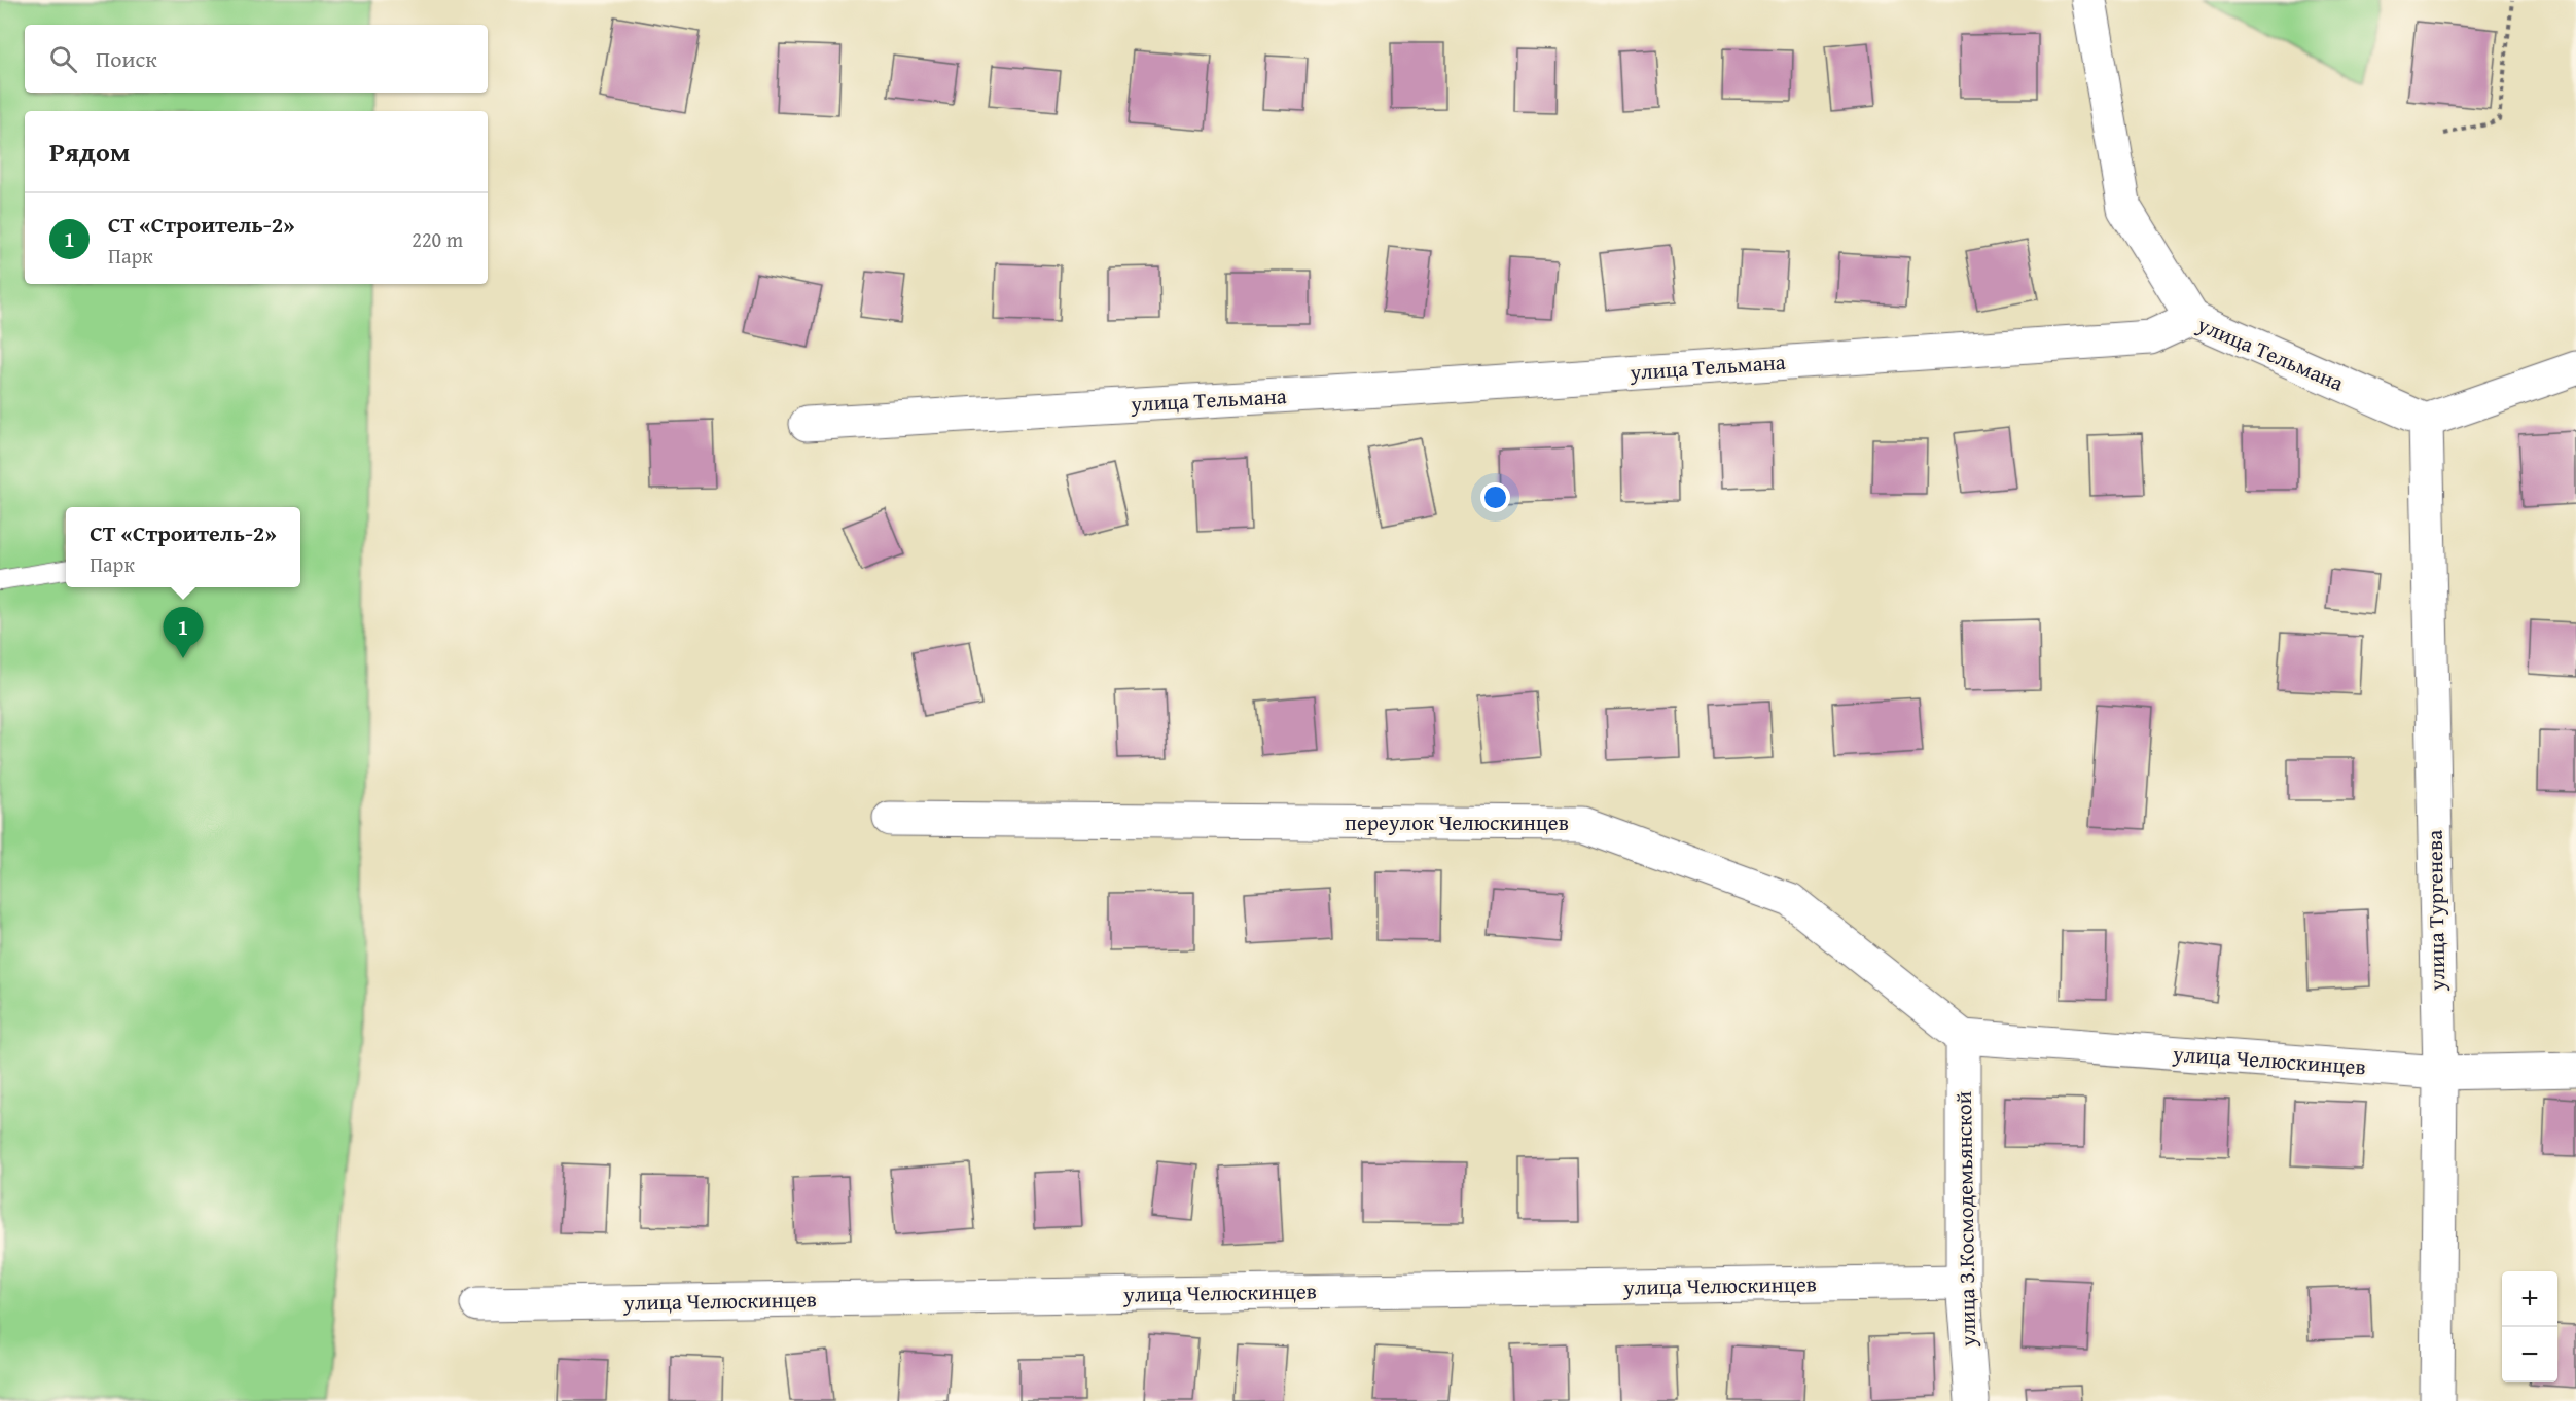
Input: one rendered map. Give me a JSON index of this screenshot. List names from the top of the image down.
{
  "streets": {
    "street": [
      "улица Тельмана",
      "переулок Челюскинцев",
      "улица Тургенева",
      "улица Челюскинцев",
      "улица З.Космодемьянской"
    ]
  },
  "crossings": [
    ["улица Тельмана", "улица Тургенева"],
    ["переулок Челюскинцев", "улица Челюскинцев"],
    ["переулок Челюскинцев", "улица З.Космодемьянской"],
    ["улица Тургенева", "улица Челюскинцев"],
    ["улица Челюскинцев", "улица З.Космодемьянской"]
  ],
  "page": {
    "search": "Поиск",
    "heading": "Рядом",
    "list": [
      {
        "mark": "1",
        "name": "СТ «Строитель-2»",
        "note": "Парк",
        "value": "220 m"
      }
    ],
    "popup": ["СТ «Строитель-2»", "Парк"],
    "pins": "1",
    "map_buttons": ["+", "−"]
  }
}
